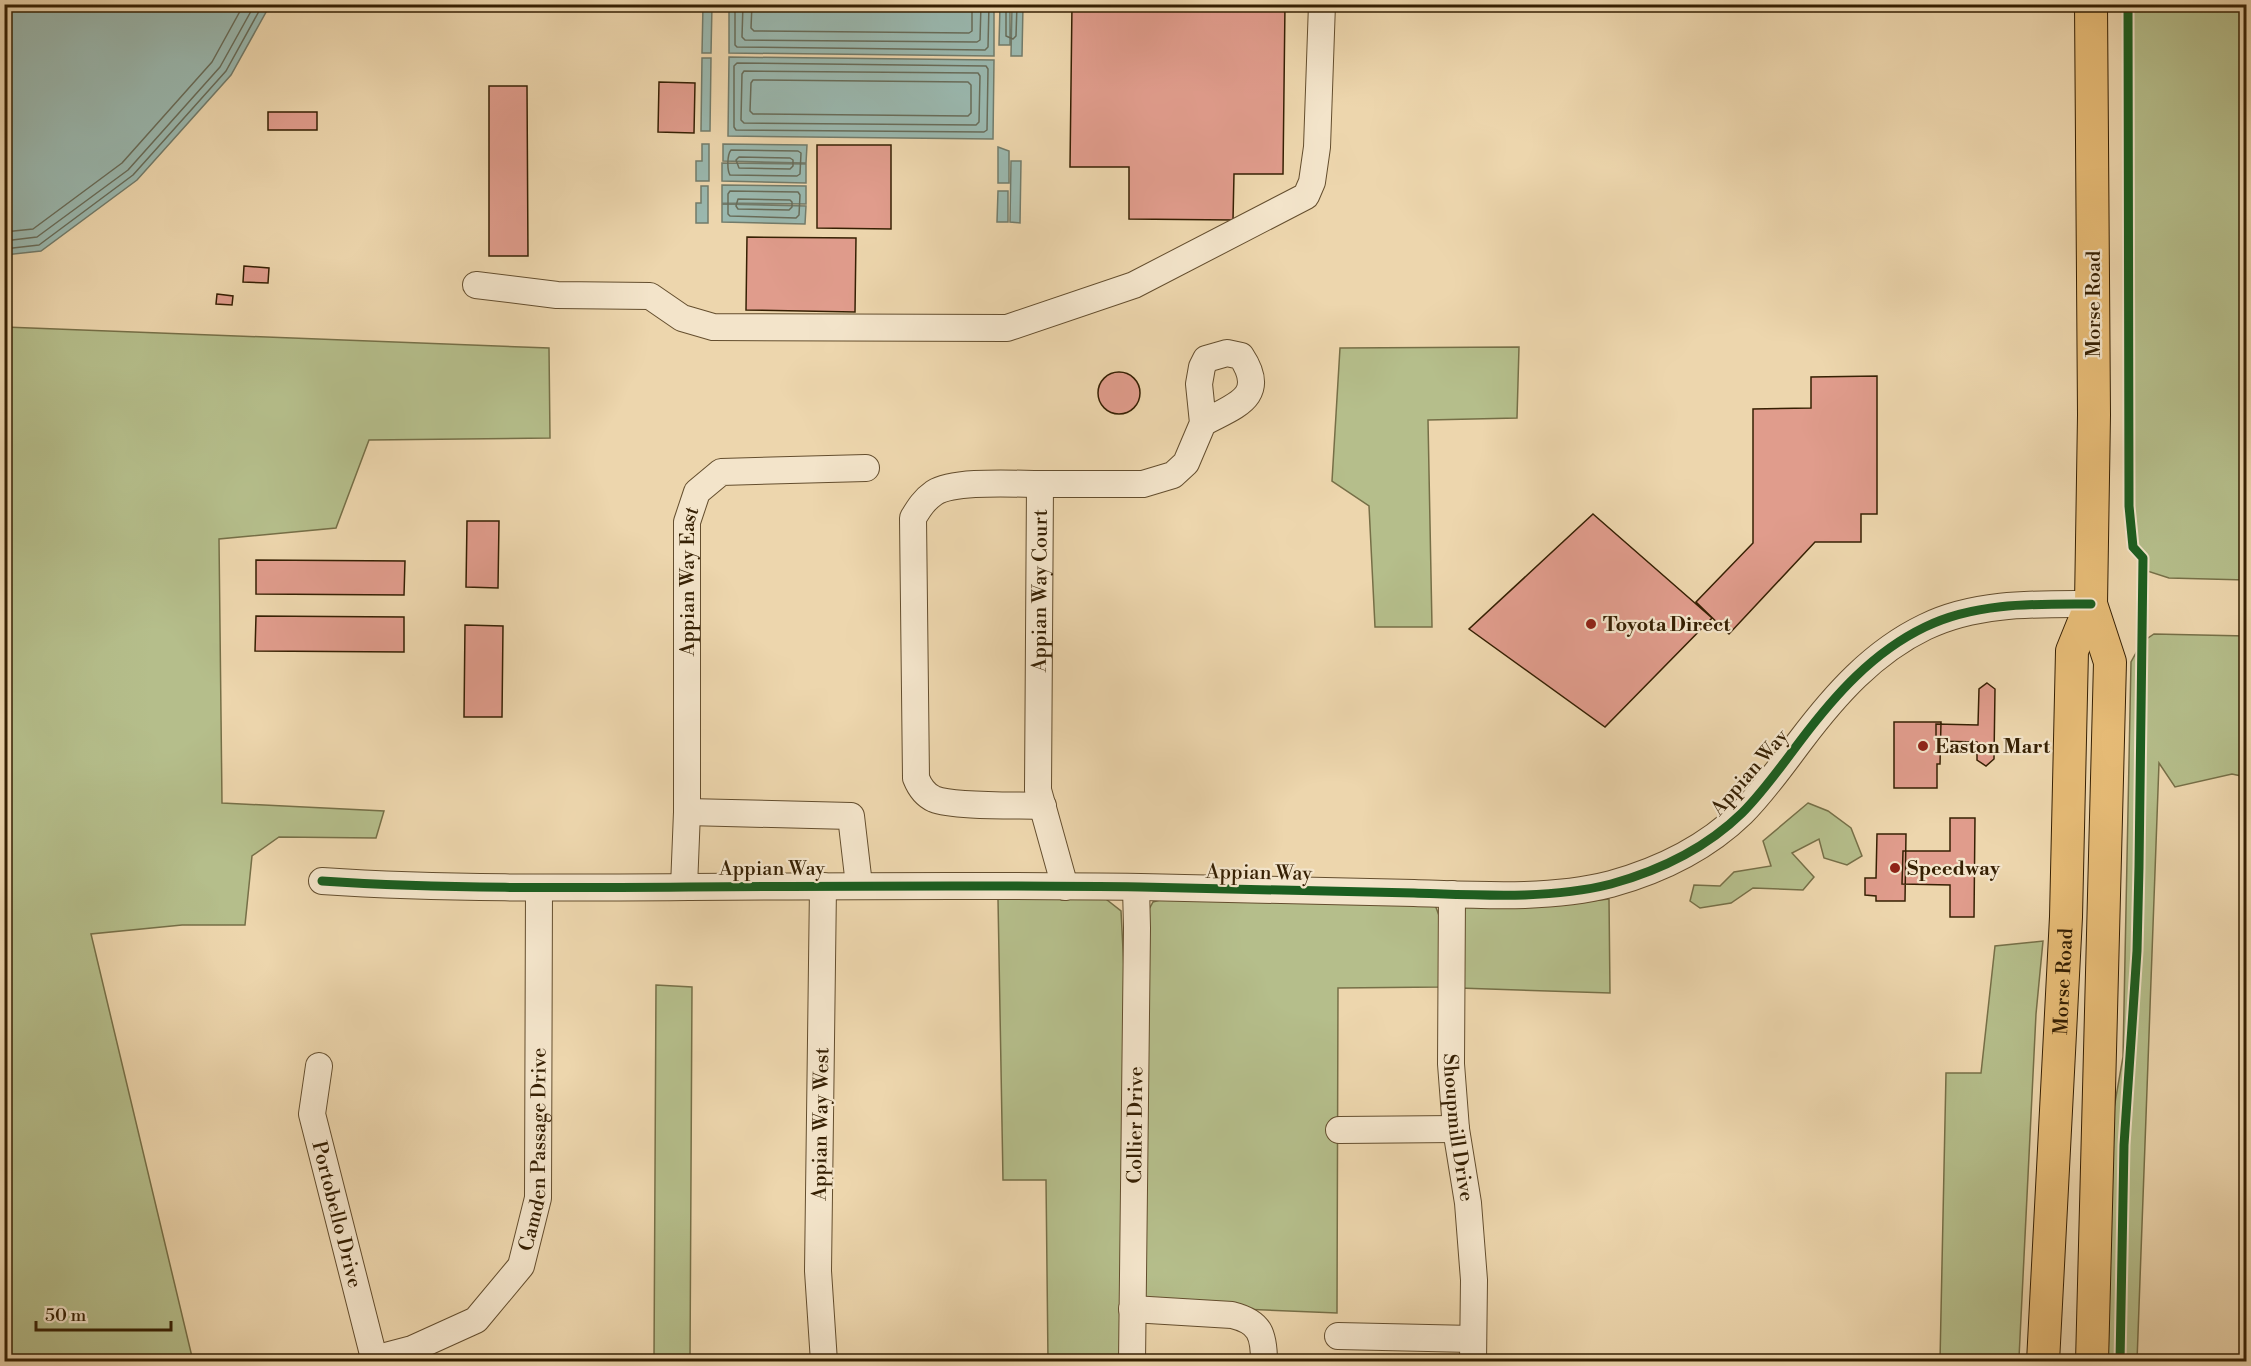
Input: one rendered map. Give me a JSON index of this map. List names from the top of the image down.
{
  "streets": {
    "main road": ["Morse Road"],
    "street": [
      "Appian Way East",
      "Appian Way Court",
      "Appian Way",
      "Appian Way West",
      "Collier Drive",
      "Shoupmill Drive",
      "Camden Passage Drive",
      "Portobello Drive"
    ]
  },
  "crossings": [
    ["Morse Road", "Appian Way"],
    ["Appian Way East", "Appian Way"],
    ["Appian Way Court", "Appian Way"],
    ["Appian Way", "Appian Way West"],
    ["Appian Way", "Collier Drive"],
    ["Appian Way", "Shoupmill Drive"],
    ["Appian Way", "Camden Passage Drive"],
    ["Camden Passage Drive", "Portobello Drive"]
  ],
  "places": ["Toyota Direct", "Easton Mart", "Speedway"],
  "scale_bar": "50 m"
}
